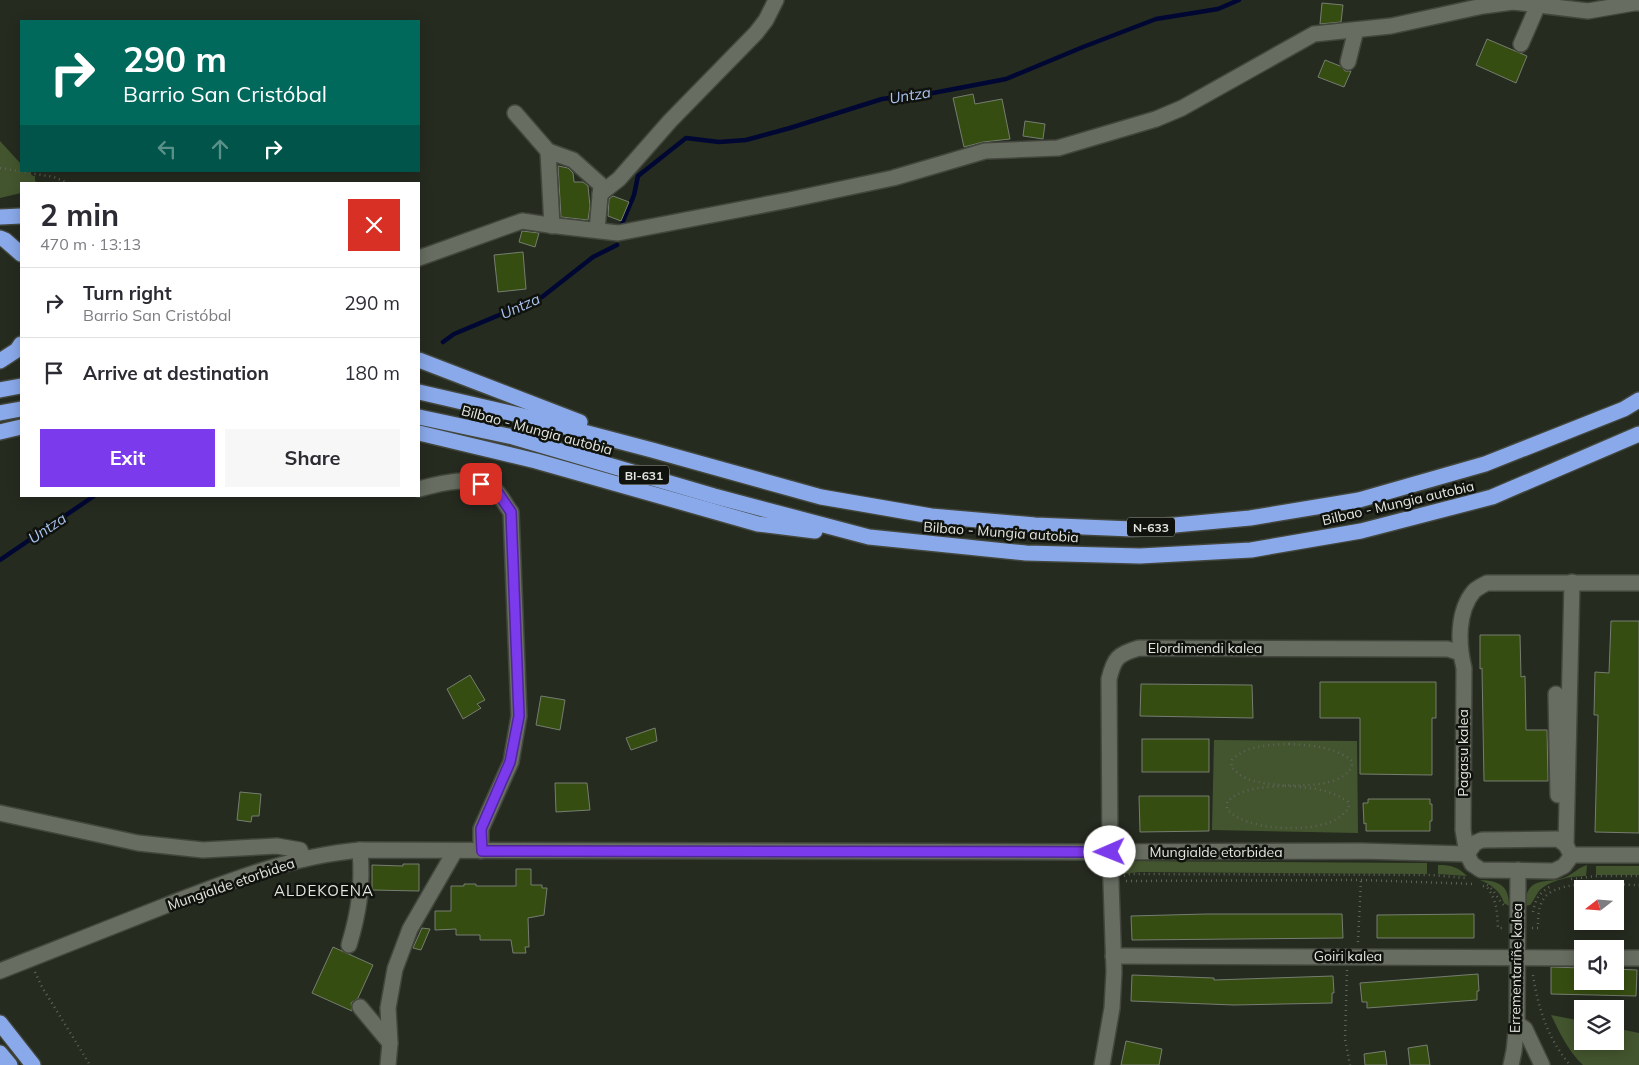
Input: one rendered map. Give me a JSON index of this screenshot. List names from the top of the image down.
{
  "streets": {
    "highway": ["Bilbao - Mungia autobia", "BI-631", "N-633"],
    "street": [
      "Elordimendi kalea",
      "Pagasu kalea",
      "Mungialde etorbidea",
      "Goiri kalea",
      "Errementariñe kalea"
    ]
  },
  "crossings": [
    ["Bilbao - Mungia autobia", "N-633"],
    ["Elordimendi kalea", "Pagasu kalea"],
    ["Elordimendi kalea", "Mungialde etorbidea"],
    ["Elordimendi kalea", "Goiri kalea"],
    ["Pagasu kalea", "Mungialde etorbidea"],
    ["Goiri kalea", "Errementariñe kalea"]
  ],
  "districts": ["ALDEKOENA"],
  "water": ["Untza"],
  "north": "left",
  "page": {
    "turn": ["290 m", "Barrio San Cristóbal"],
    "heading": ["2 min", "470 m · 13:13"],
    "list": [
      {
        "name": "Turn right",
        "note": "Barrio San Cristóbal",
        "value": "290 m"
      },
      {
        "name": "Arrive at destination",
        "value": "180 m"
      }
    ],
    "buttons": ["Exit", "Share"]
  }
}
